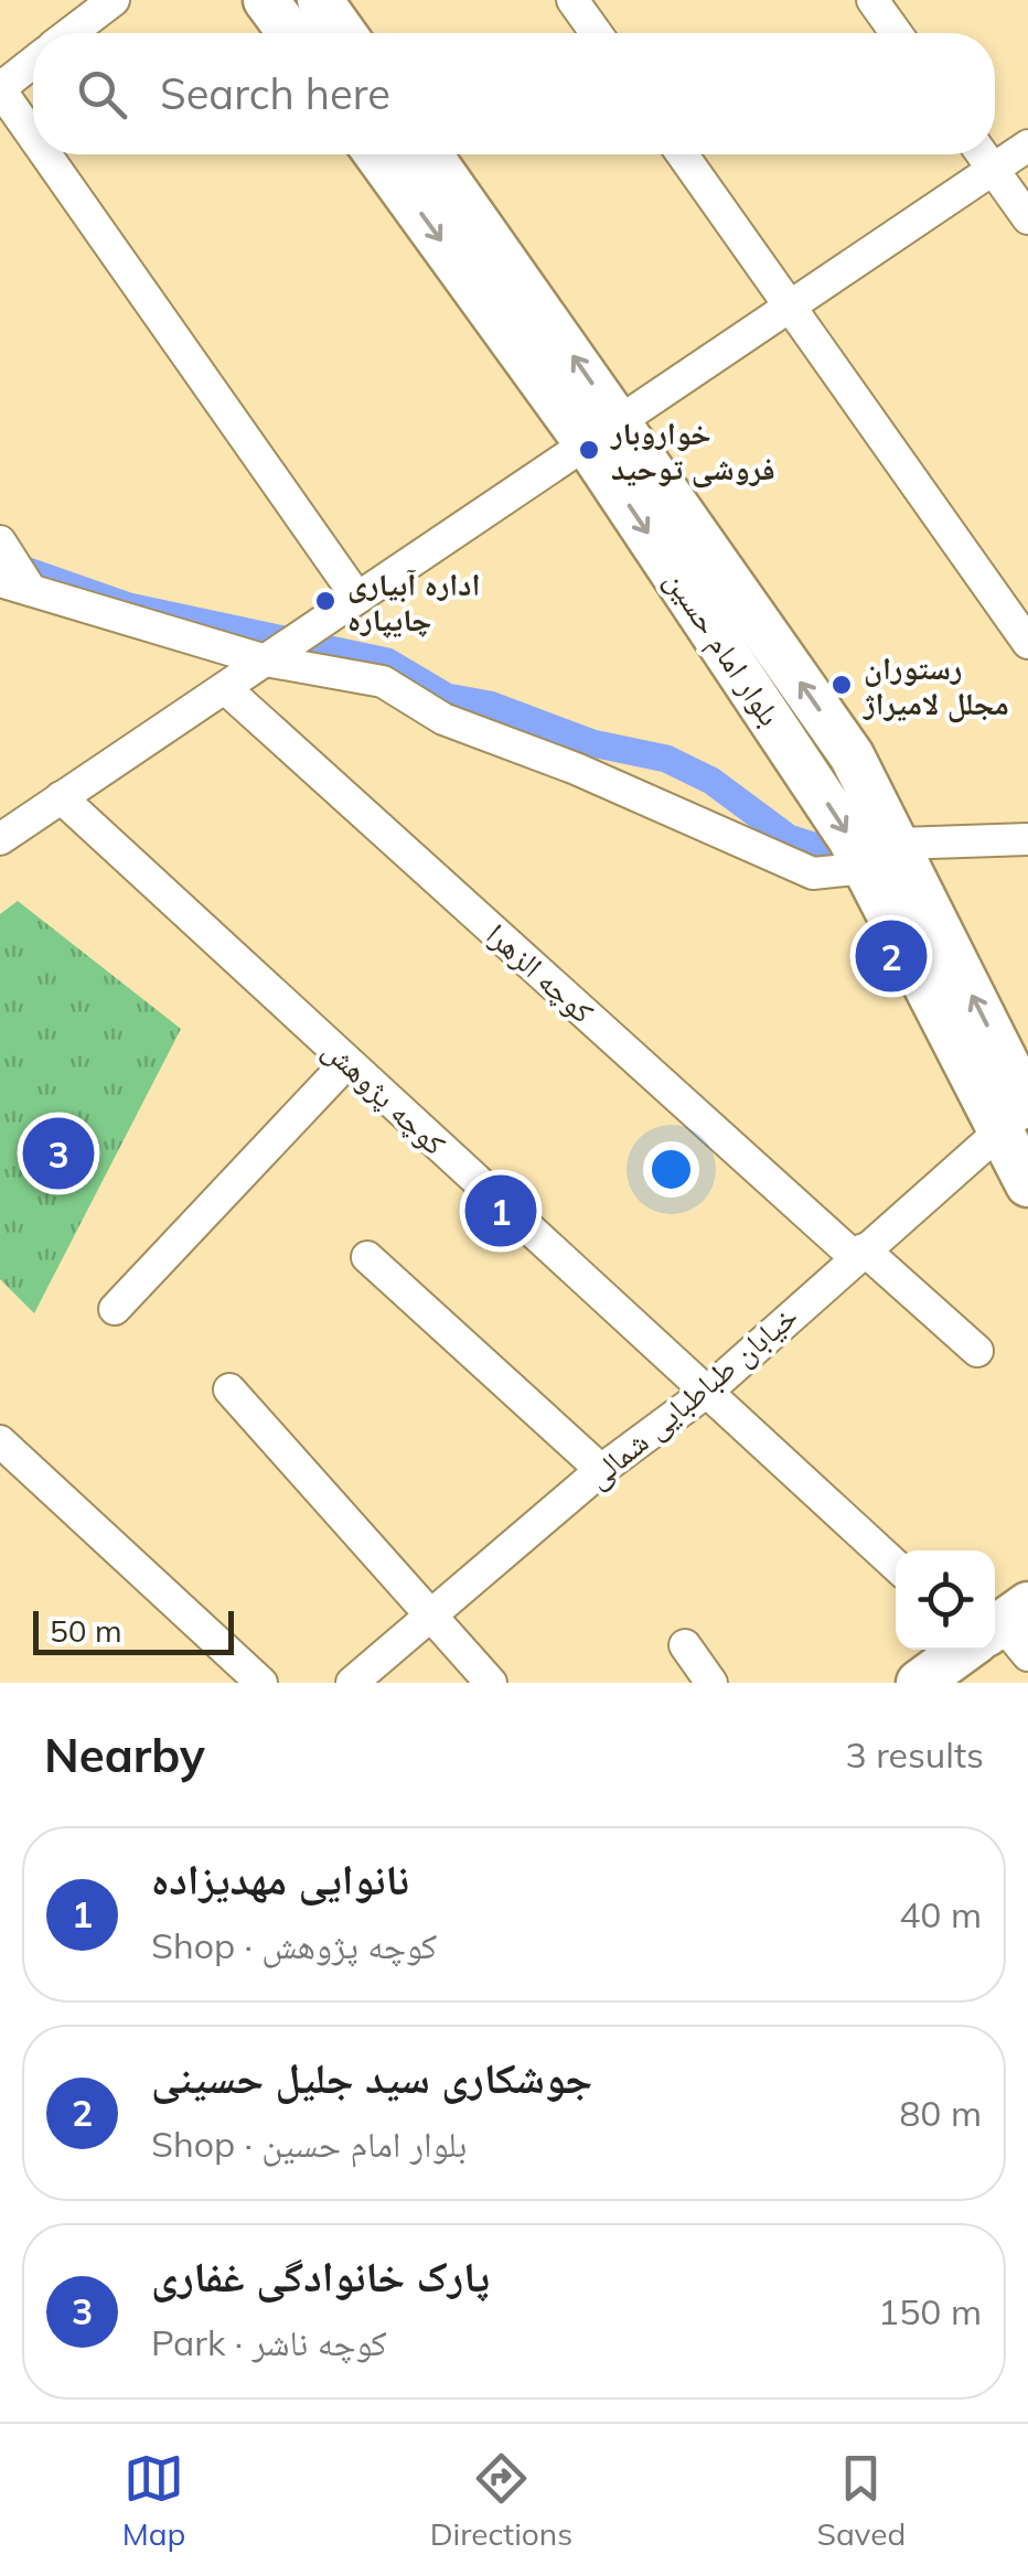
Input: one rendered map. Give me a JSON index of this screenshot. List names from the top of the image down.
{
  "streets": {
    "street": [
      "بلوار امام حسین",
      "کوچه الزهرا",
      "کوچه پژوهش",
      "خیابان طباطبایی شمالی"
    ]
  },
  "crossings": [
    ["بلوار امام حسین", "خیابان طباطبایی شمالی"],
    ["کوچه الزهرا", "خیابان طباطبایی شمالی"],
    ["کوچه پژوهش", "خیابان طباطبایی شمالی"]
  ],
  "places": ["خواروبار فروشی توحید", "اداره آبیاری چایپاره", "رستوران مجلل لامیراژ"],
  "scale_bar": "50 m",
  "page": {
    "search": "Search here",
    "pins": ["2", "3", "1"],
    "scale": "50 m",
    "heading": ["Nearby", "3 results"],
    "list": [
      {
        "mark": "1",
        "name": "نانوایی مهدیزاده",
        "note": "Shop · کوچه پژوهش",
        "value": "40 m"
      },
      {
        "mark": "2",
        "name": "جوشکاری سید جلیل حسینی",
        "note": "Shop · بلوار امام حسین",
        "value": "80 m"
      },
      {
        "mark": "3",
        "name": "پارک خانوادگی غفاری",
        "note": "Park · کوچه ناشر",
        "value": "150 m"
      }
    ],
    "nav": ["Map", "Directions", "Saved"]
  }
}
